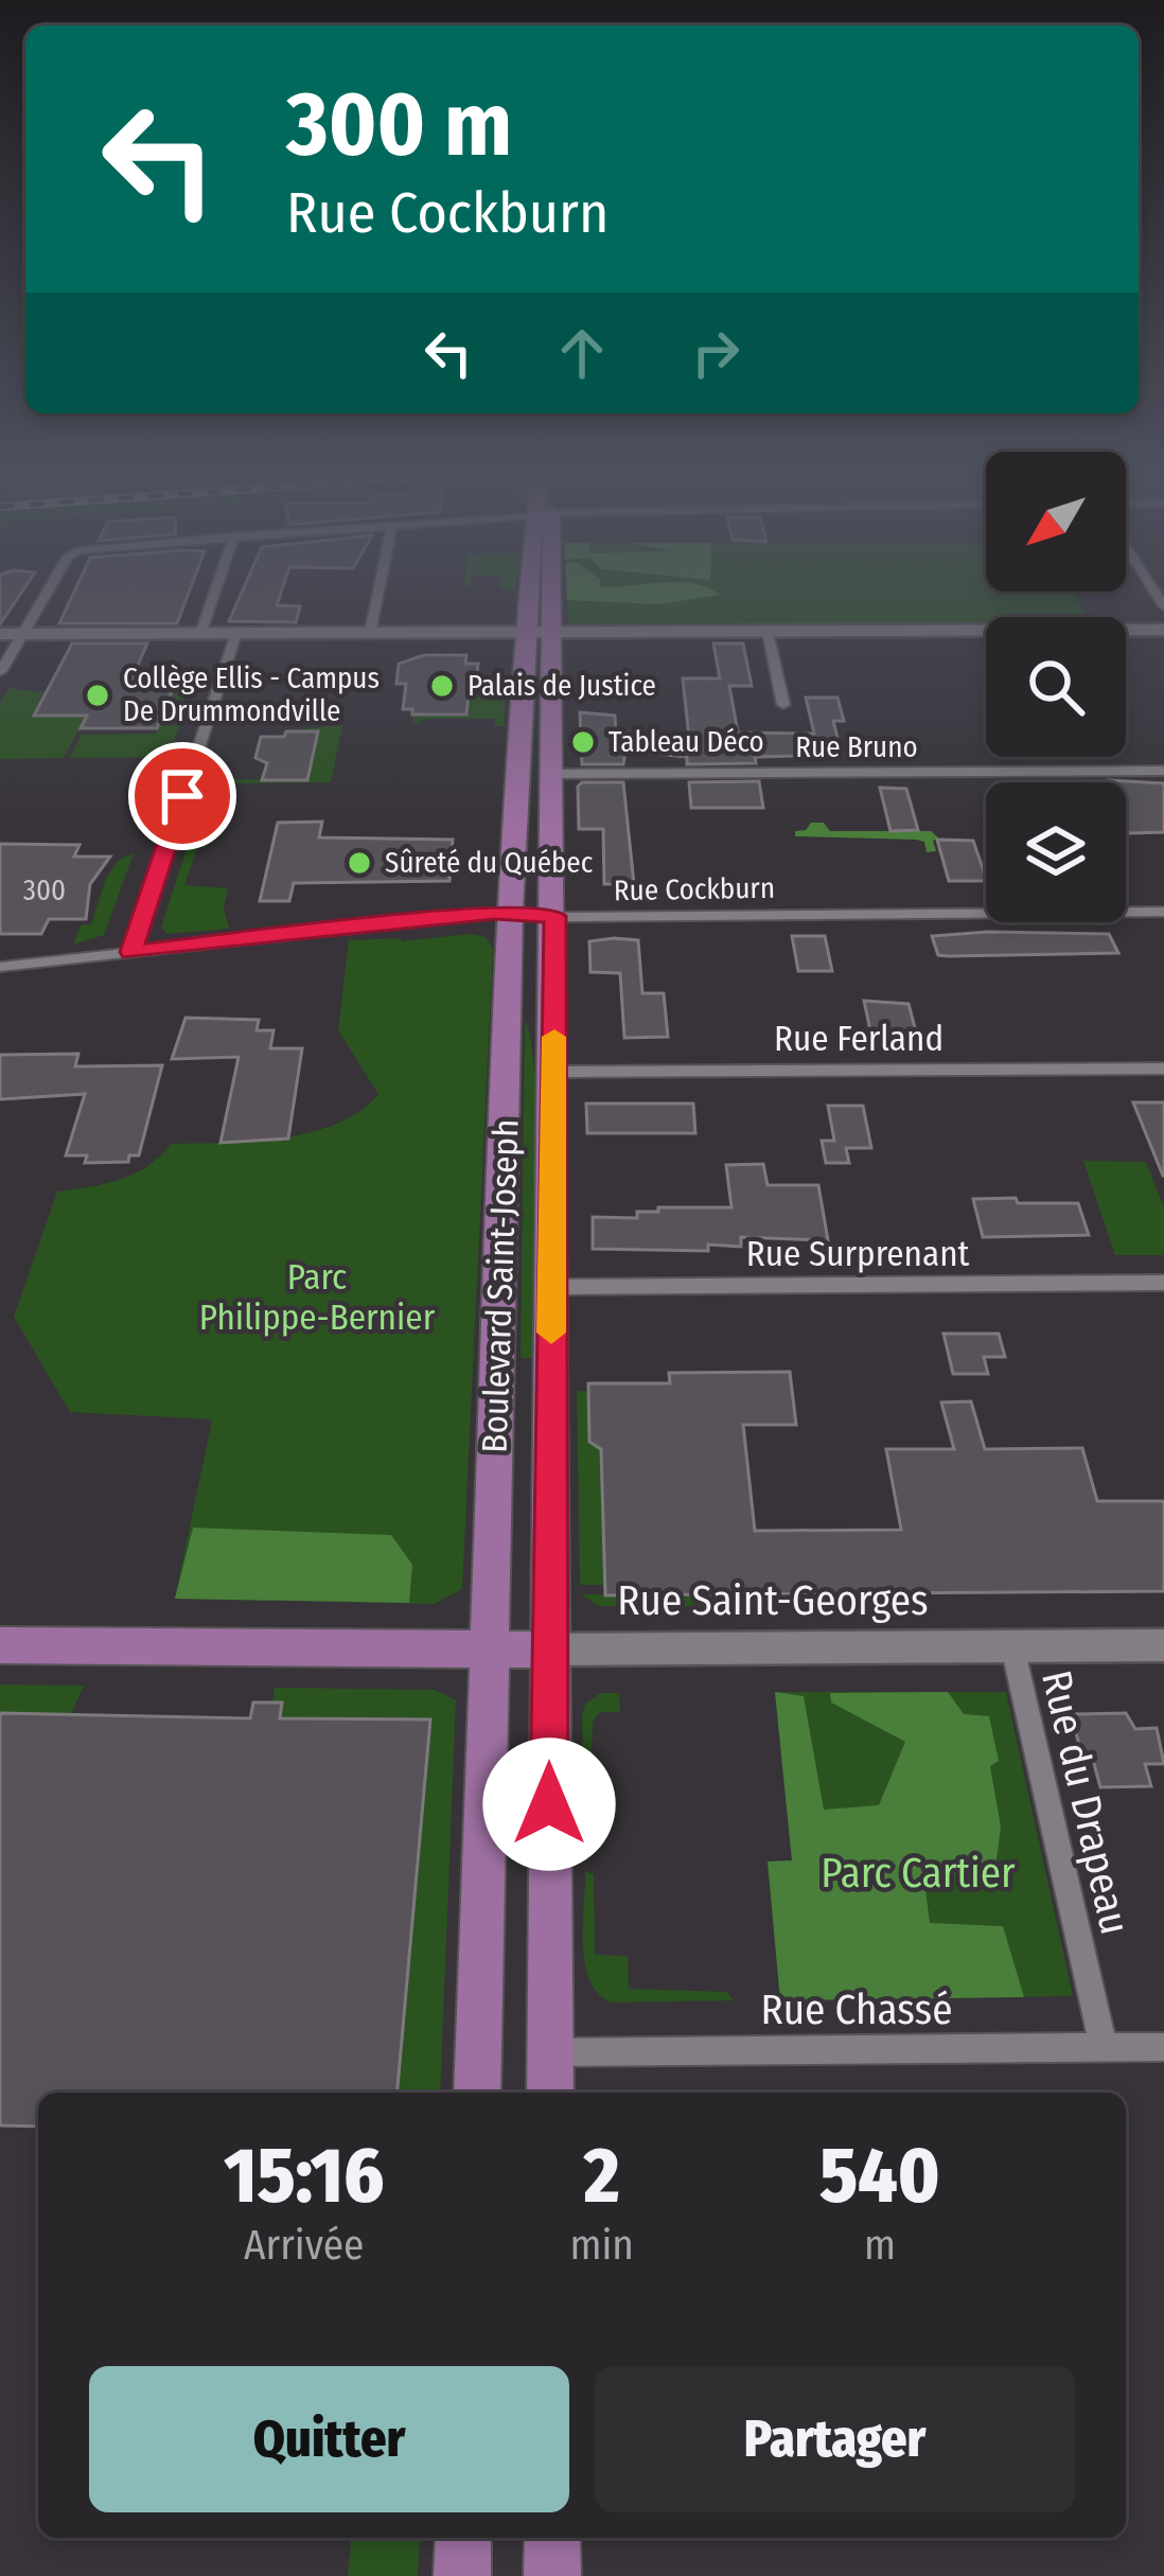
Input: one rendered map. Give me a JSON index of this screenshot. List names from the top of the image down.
{
  "streets": {
    "main road": ["Boulevard Saint-Joseph", "Rue Saint-Georges"],
    "street": [
      "Rue Bruno",
      "Rue Cockburn",
      "Rue Ferland",
      "Rue Surprenant",
      "Rue du Drapeau",
      "Rue Chassé"
    ]
  },
  "crossings": [
    ["Rue Bruno", "Boulevard Saint-Joseph"],
    ["Rue Cockburn", "Boulevard Saint-Joseph"],
    ["Rue Ferland", "Boulevard Saint-Joseph"],
    ["Rue Surprenant", "Boulevard Saint-Joseph"],
    ["Boulevard Saint-Joseph", "Rue Saint-Georges"],
    ["Boulevard Saint-Joseph", "Rue Chassé"],
    ["Rue Saint-Georges", "Rue du Drapeau"],
    ["Rue du Drapeau", "Rue Chassé"]
  ],
  "parks": ["Parc Philippe-Bernier", "Parc Cartier"],
  "places": [
    "Palais de Justice",
    "Collège Ellis - Campus De Drummondville",
    "Tableau Déco",
    "Sûreté du Québec"
  ],
  "house_numbers": ["300"],
  "north": "bottom left",
  "page": {
    "turn": ["300 m", "Rue Cockburn"],
    "eta": [
      "15:16",
      "Arrivée",
      "2",
      "min",
      "540",
      "m"
    ],
    "buttons": ["Quitter", "Partager"]
  }
}
